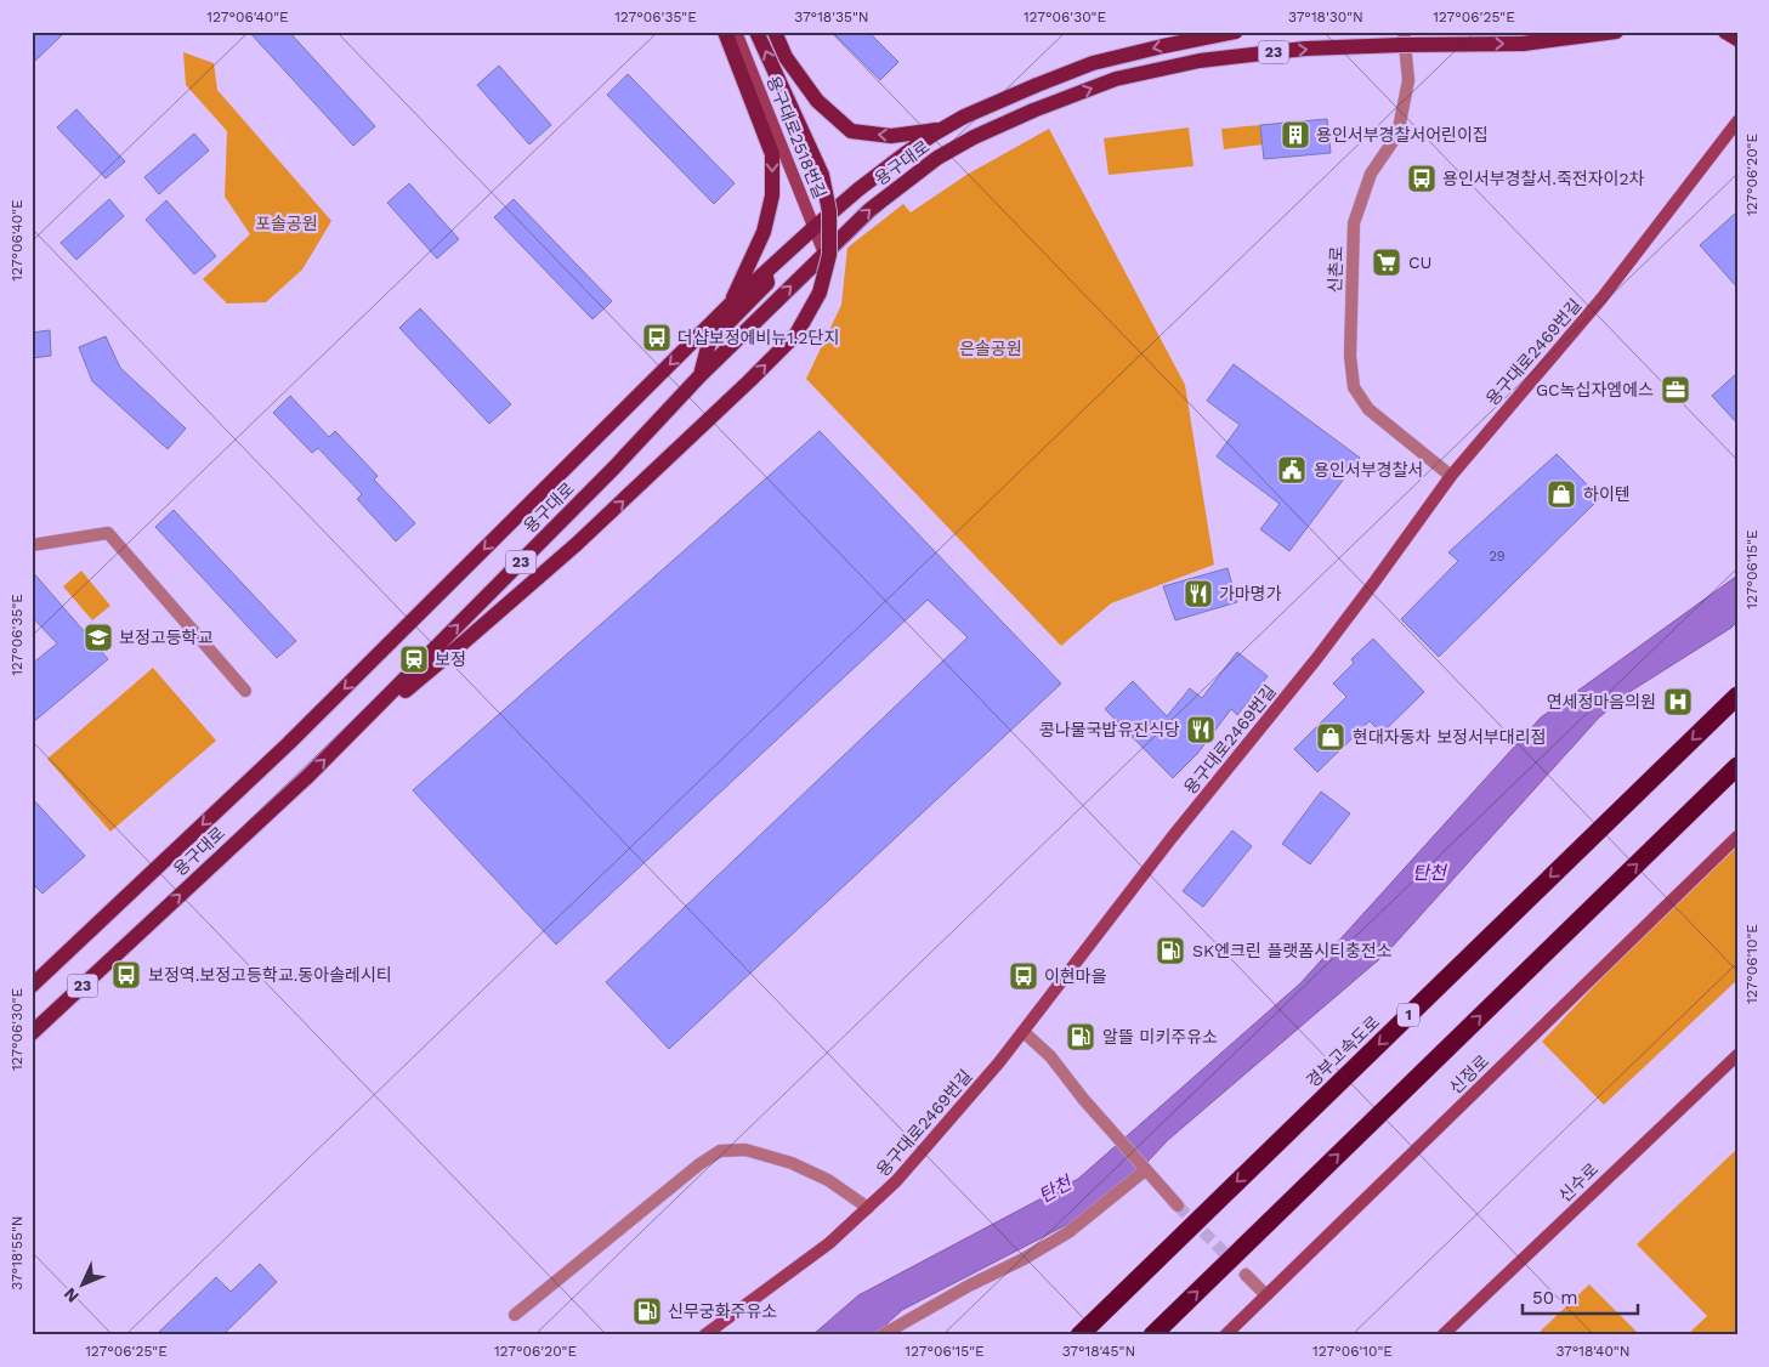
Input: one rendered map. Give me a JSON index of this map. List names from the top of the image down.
{
  "streets": {
    "highway": ["1", "경부고속도로"],
    "main road": ["23", "용구대로"],
    "street": [
      "용구대로2518번길",
      "신촌로",
      "용구대로2469번길",
      "신정로",
      "신수로"
    ]
  },
  "crossings": [
    ["용구대로2518번길", "용구대로"],
    ["신촌로", "용구대로2469번길"]
  ],
  "water": ["탄천"],
  "parks": ["포솔공원", "은솔공원"],
  "places": {
    "building": ["용인서부경찰서어린이집"],
    "bus stop": [
      "용인서부경찰서.죽전자이2차",
      "더샵보정에비뉴1.2단지",
      "보정역.보정고등학교.동아솔레시티",
      "이현마을"
    ],
    "supermarket": ["CU"],
    "office": ["GC녹십자엠에스"],
    "public building": ["용인서부경찰서"],
    "shop": ["하이텐", "현대자동차 보정서부대리점"],
    "restaurant": ["가마명가", "콩나물국밥유진식당"],
    "school or university": ["보정고등학교"],
    "station": ["보정"],
    "hospital": ["연세정마음의원"],
    "fuel station": ["SK엔크린 플랫폼시티충전소", "알뜰 미키주유소", "신무궁화주유소"]
  },
  "house_numbers": ["29"],
  "scale_bar": "50 m",
  "north": "bottom left",
  "coordinates": [
    "127°06'40\"E",
    "127°06'35\"E",
    "37°18'35\"N",
    "127°06'30\"E",
    "37°18'30\"N",
    "127°06'25\"E",
    "127°06'20\"E",
    "127°06'15\"E",
    "127°06'10\"E",
    "37°18'55\"N",
    "37°18'45\"N",
    "37°18'40\"N"
  ]
}
